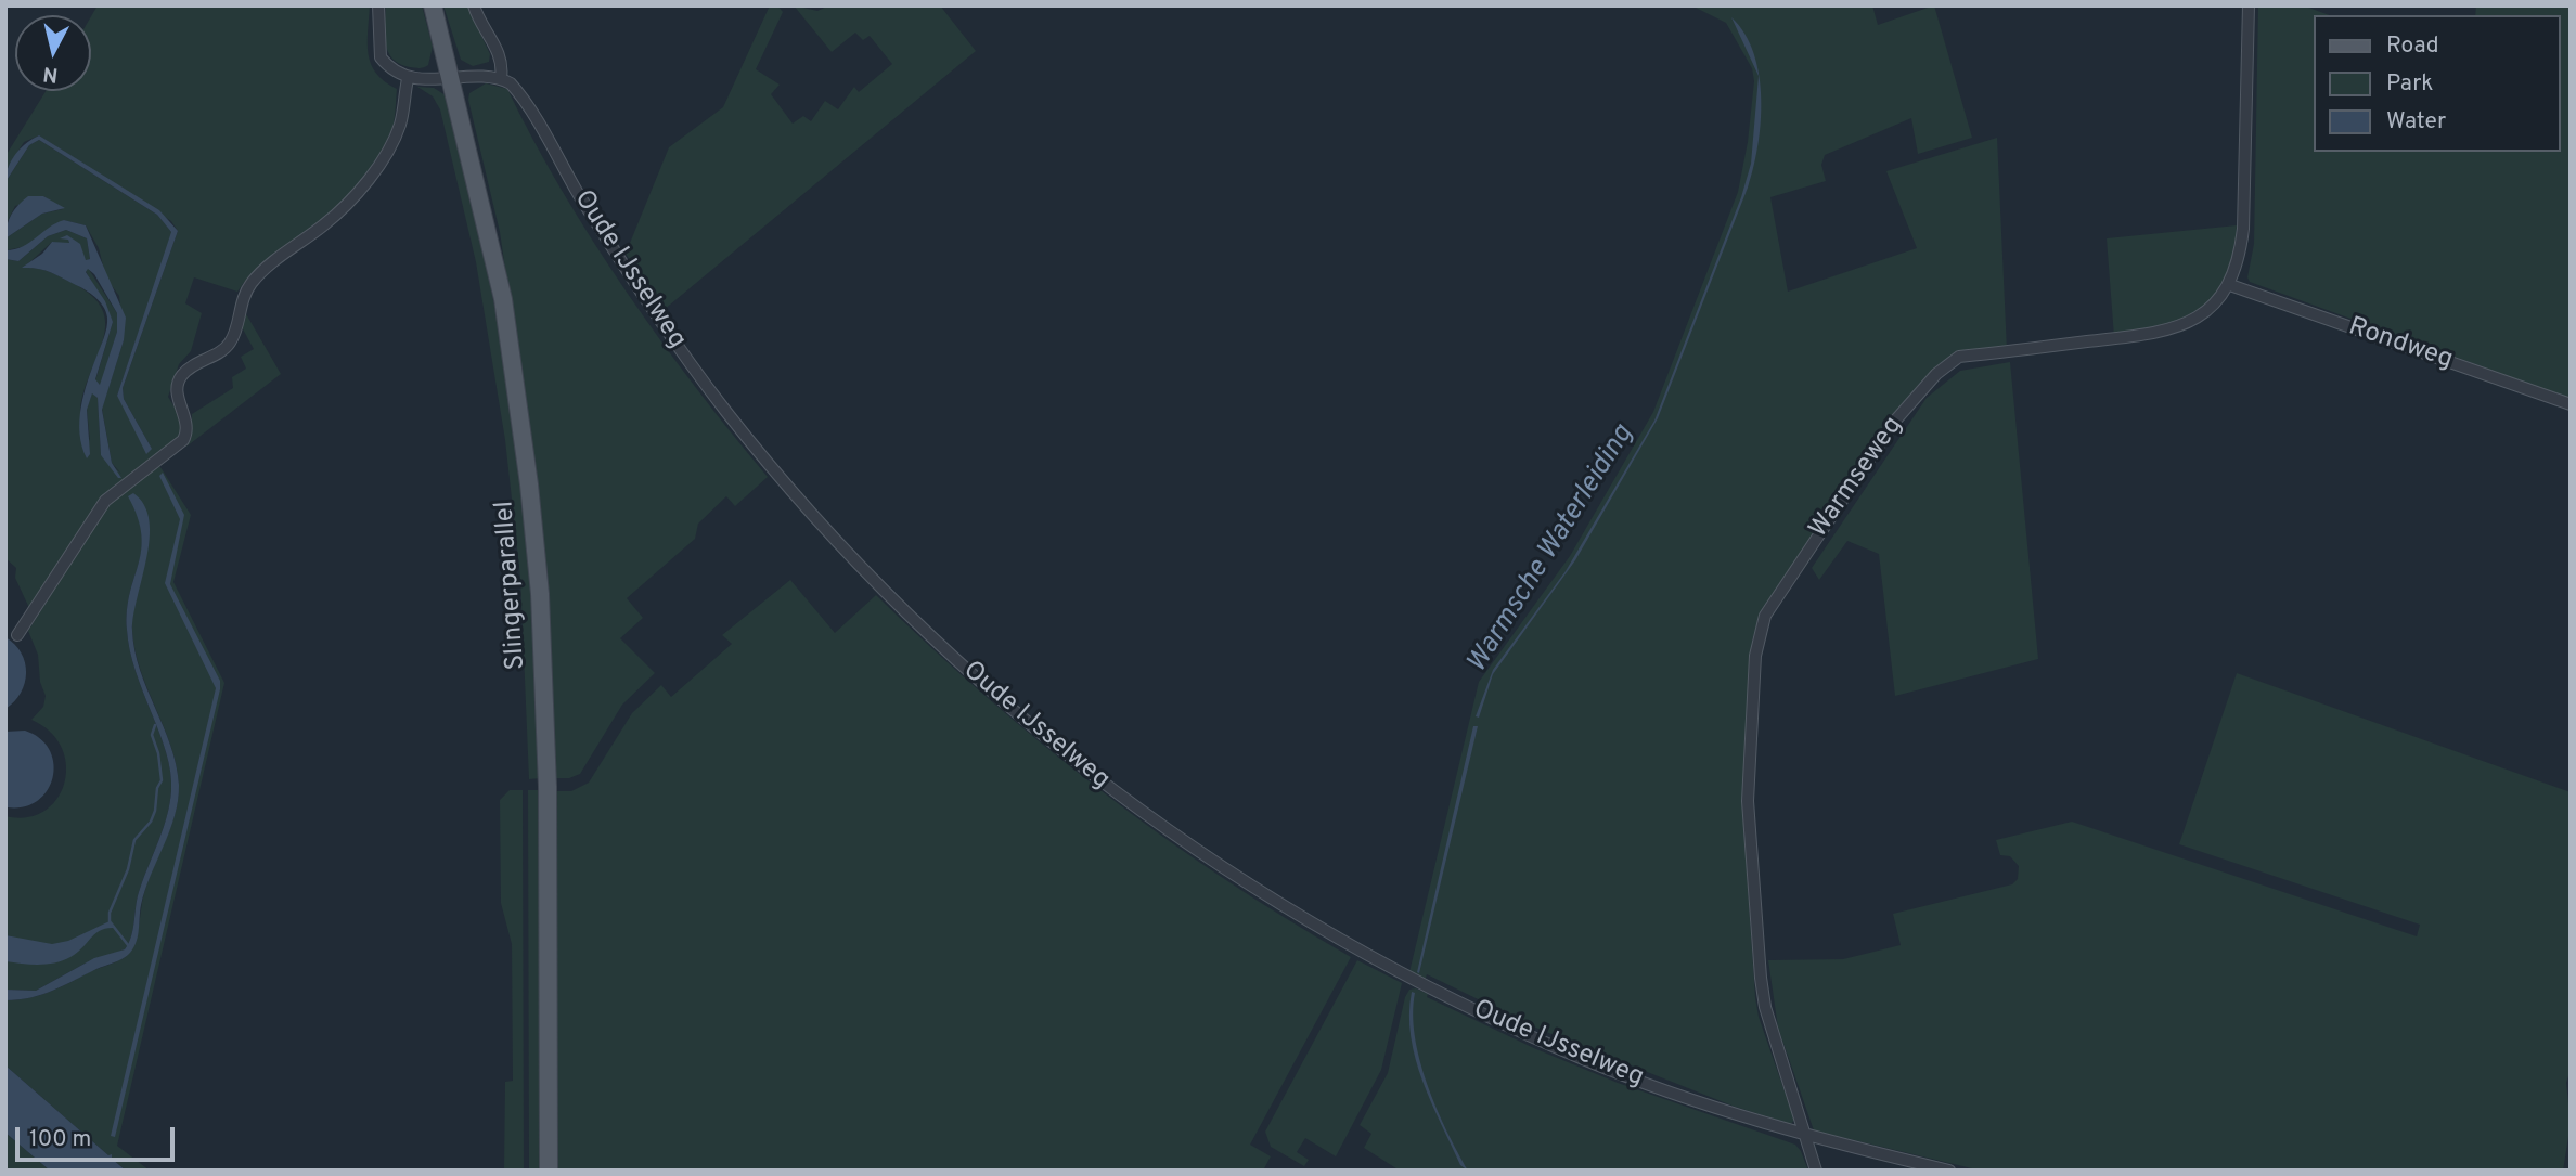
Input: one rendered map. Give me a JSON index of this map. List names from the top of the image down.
{
  "streets": {
    "main road": ["Slingerparallel"],
    "street": ["Oude IJsselweg", "Rondweg", "Warmseweg"]
  },
  "crossings": [
    ["Oude IJsselweg", "Warmseweg"],
    ["Rondweg", "Warmseweg"]
  ],
  "water": ["Warmsche Waterleiding"],
  "legend": ["Road", "Park", "Water"],
  "scale_bar": "100 m",
  "north": "bottom"
}
